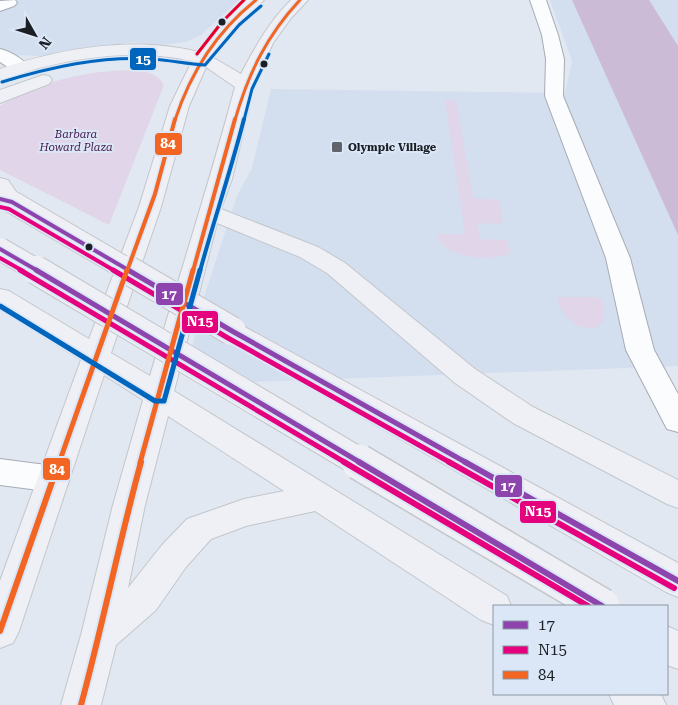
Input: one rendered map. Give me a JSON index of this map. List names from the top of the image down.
{
  "parks": ["Barbara Howard Plaza"],
  "places": {
    "transit": ["Olympic Village"]
  },
  "lines": [
    "transit line 84",
    "transit line 15",
    "transit line 17",
    "transit line N15"
  ],
  "legend": ["17", "N15", "84"],
  "north": "bottom right"
}
